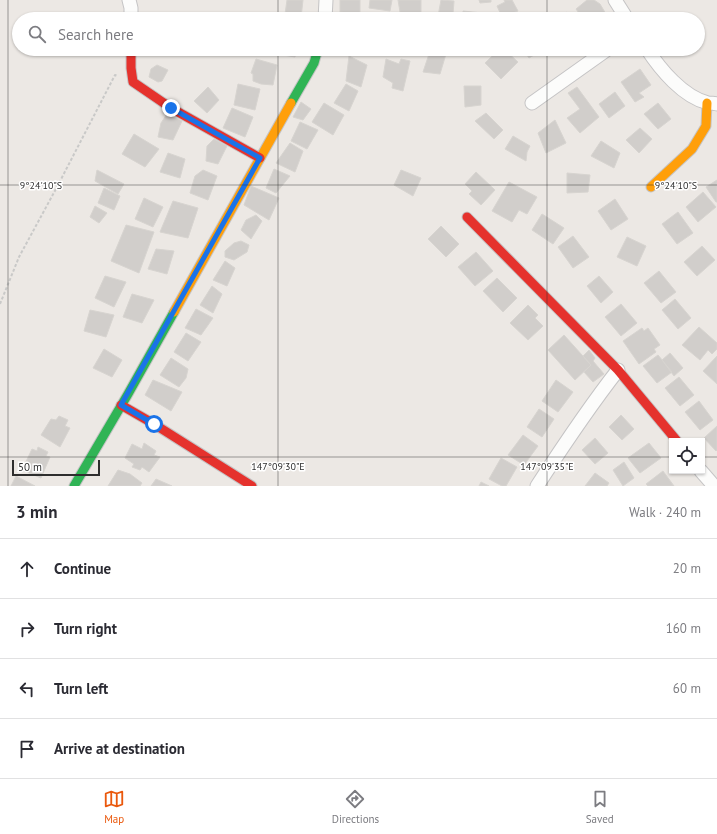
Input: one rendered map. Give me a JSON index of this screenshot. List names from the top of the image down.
{
  "scale_bar": "50 m",
  "page": {
    "search": "Search here",
    "scale": "50 m",
    "heading": ["3 min", "Walk · 240 m"],
    "list": [
      ["Continue", "20 m"],
      ["Turn right", "160 m"],
      ["Turn left", "60 m"],
      "Arrive at destination"
    ],
    "nav": ["Map", "Directions", "Saved"]
  },
  "coordinates": ["9°24'10\"S", "147°09'30\"E", "147°09'35\"E"]
}
